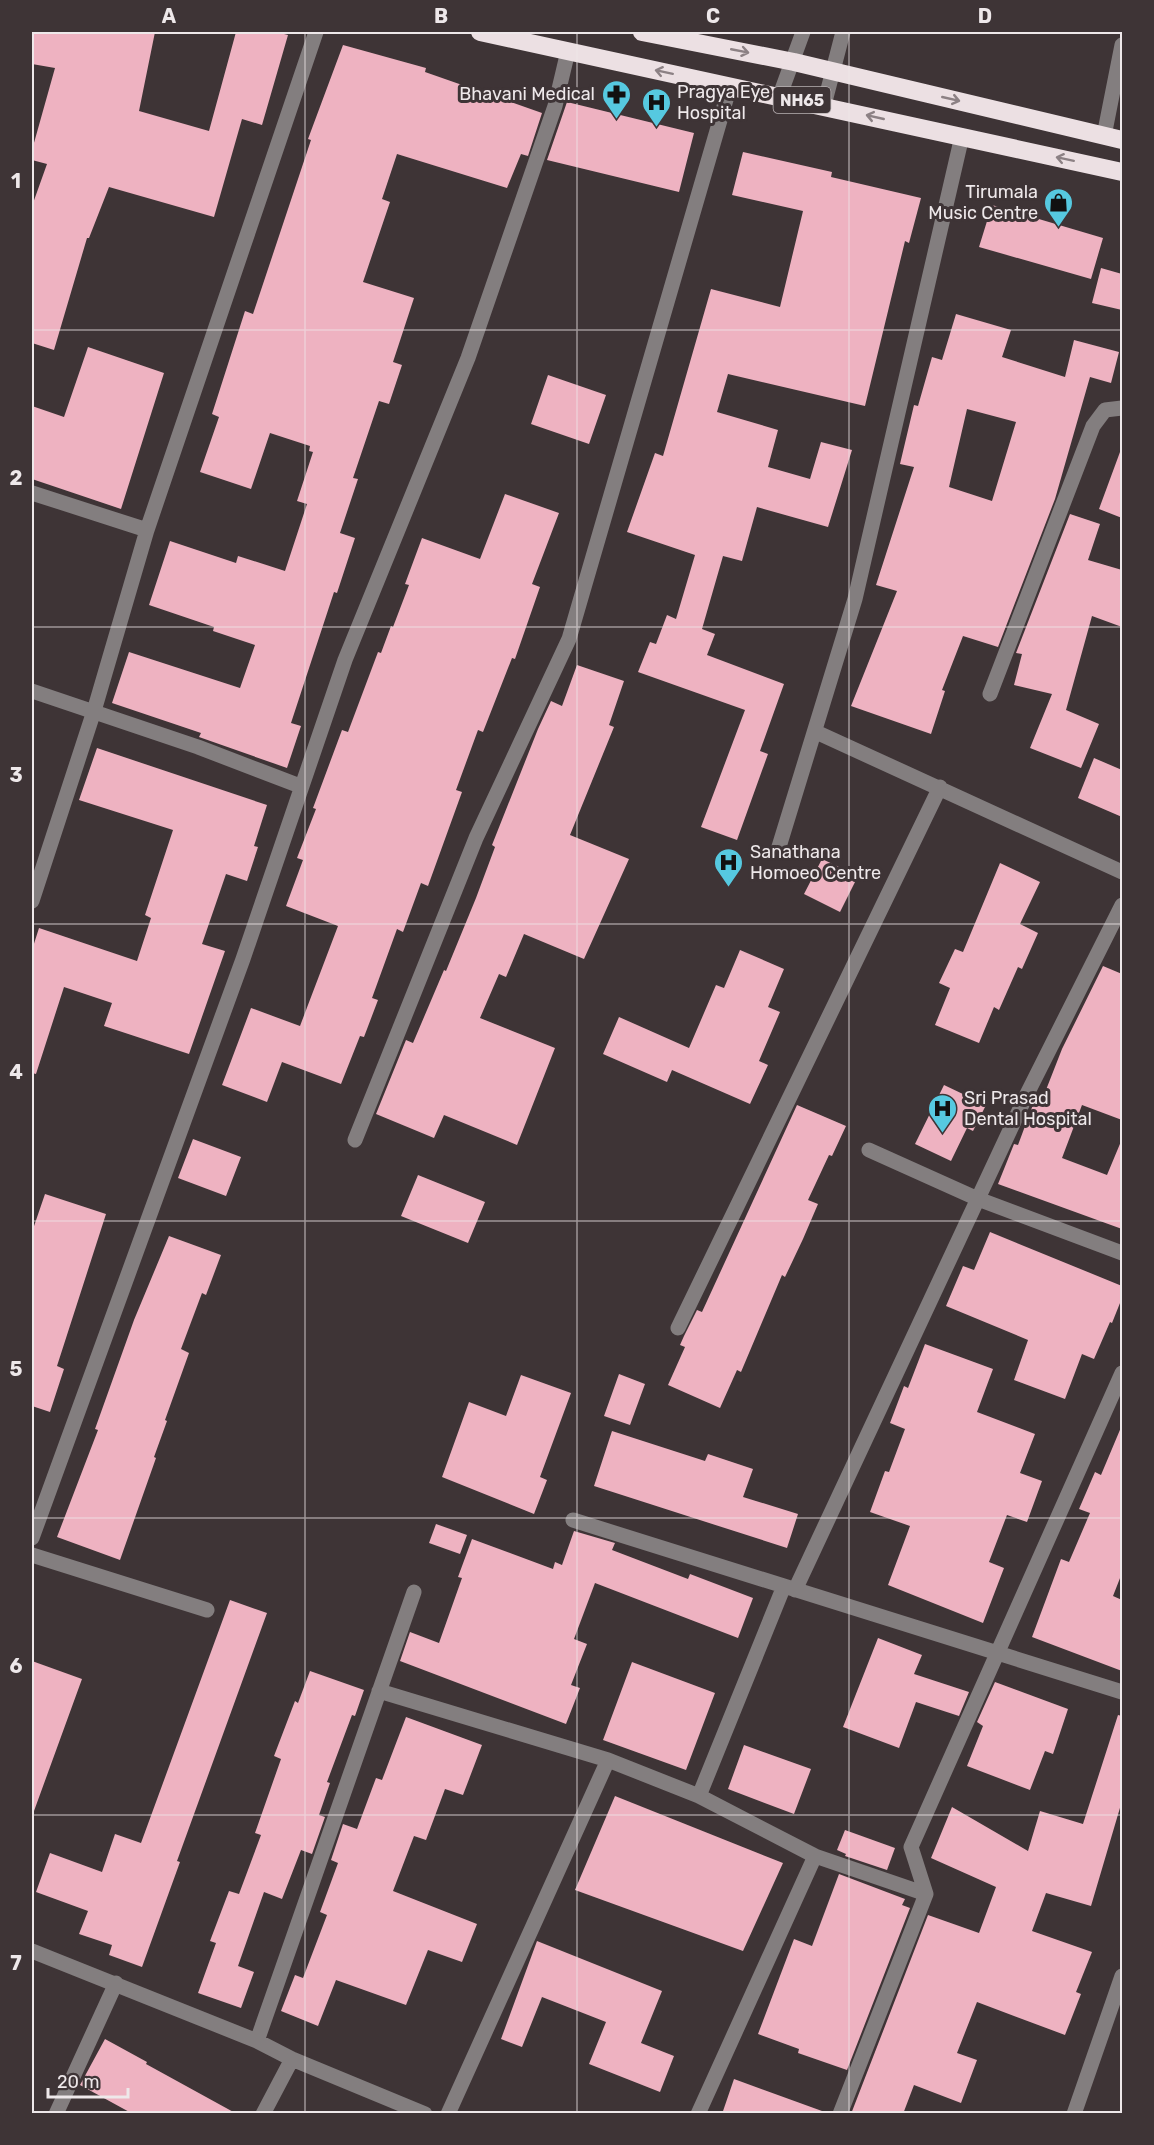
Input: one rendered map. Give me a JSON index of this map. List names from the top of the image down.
{
  "streets": {
    "highway": ["NH65"]
  },
  "places": {
    "pharmacy": ["Bhavani Medical"],
    "hospital": ["Pragya Eye Hospital", "Sanathana Homoeo Centre", "Sri Prasad Dental Hospital"],
    "shop": ["Tirumala Music Centre"]
  },
  "scale_bar": "20 m",
  "grid": {
    "columns": [
      "A",
      "B",
      "C",
      "D"
    ],
    "rows": [
      "1",
      "2",
      "3",
      "4",
      "5",
      "6",
      "7"
    ]
  }
}
